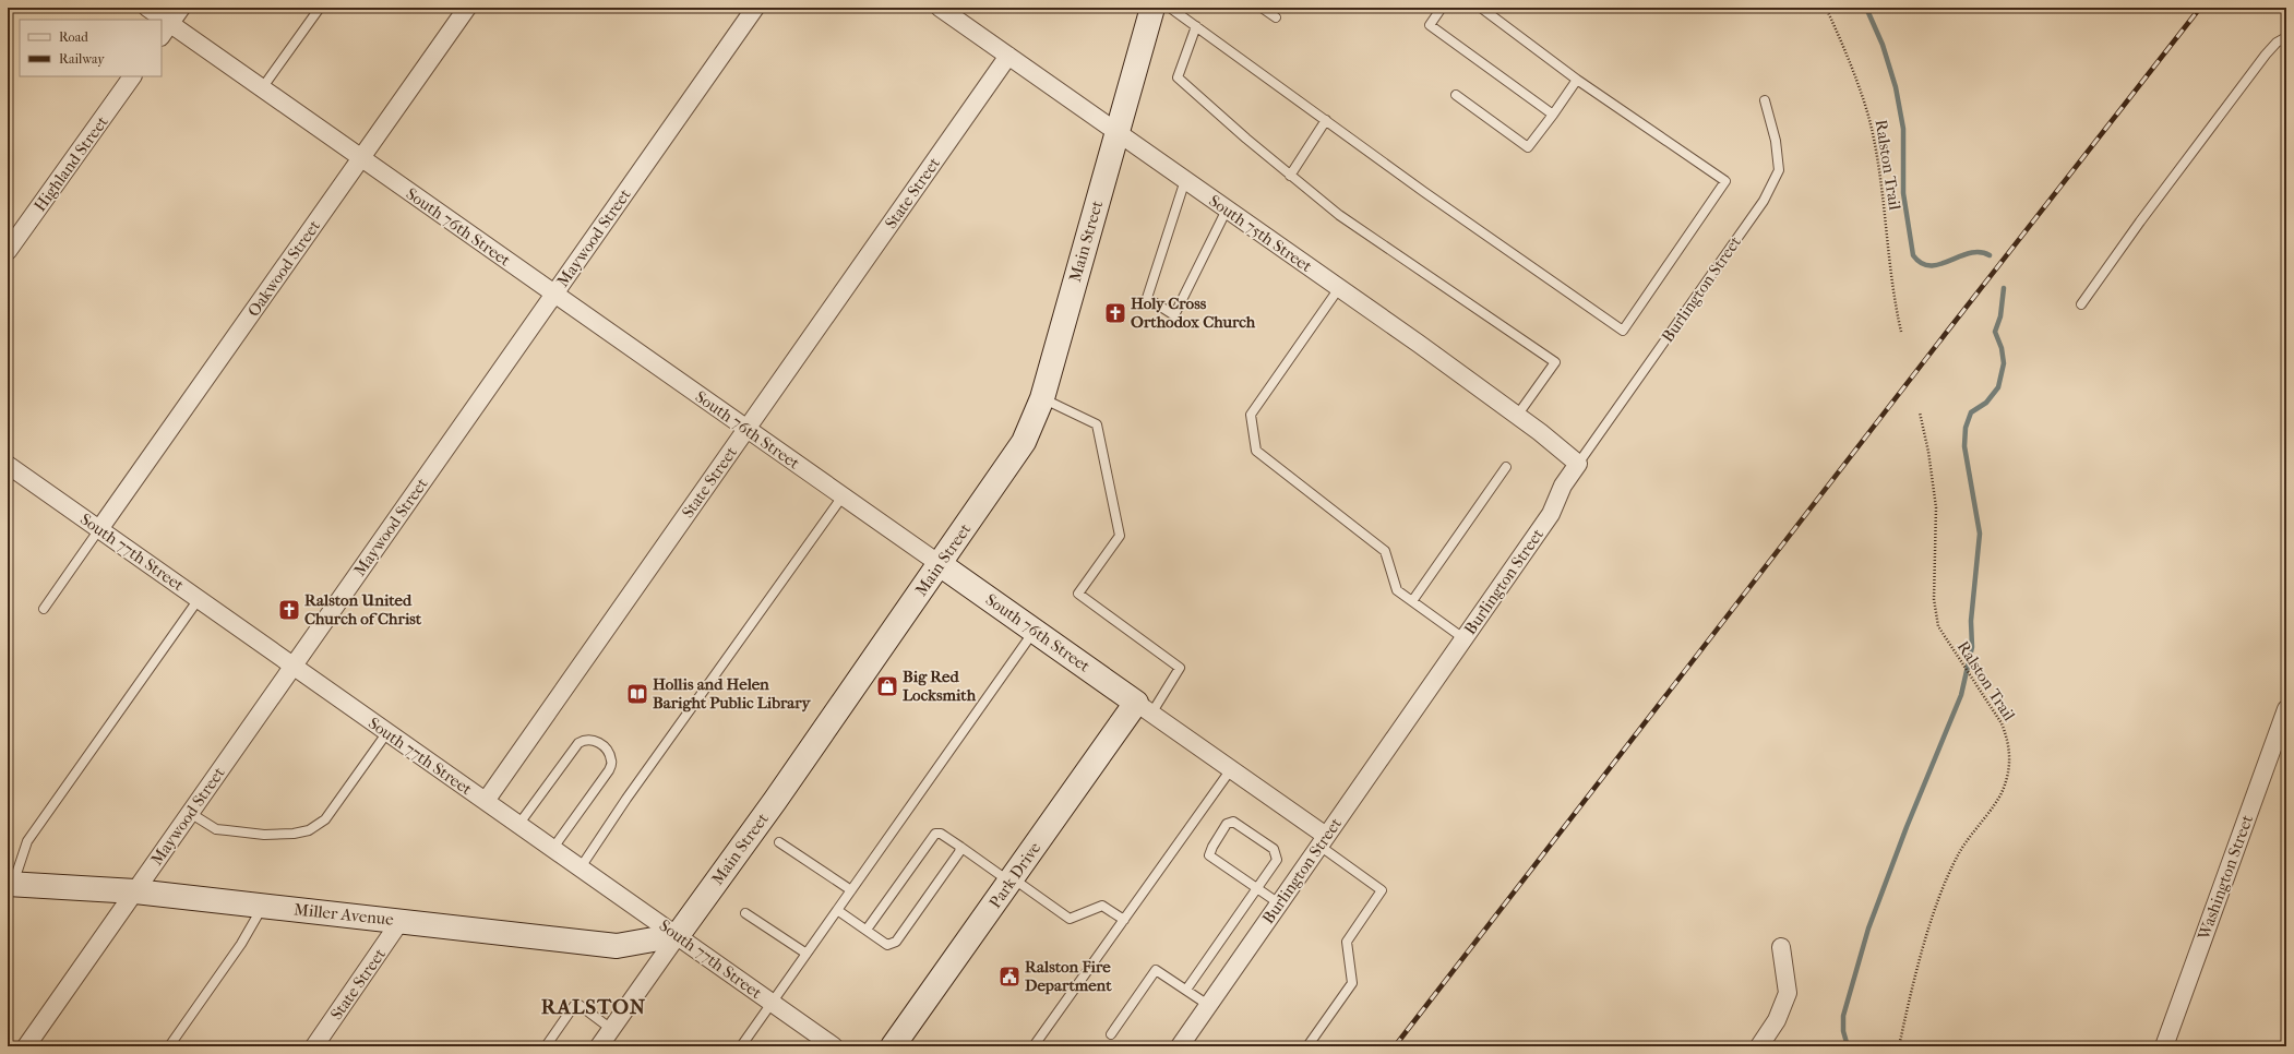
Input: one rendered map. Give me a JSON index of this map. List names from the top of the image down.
{
  "streets": {
    "main road": [
      "South 76th Street",
      "Main Street",
      "Park Drive",
      "Miller Avenue"
    ],
    "street": [
      "Highland Street",
      "State Street",
      "South 75th Street",
      "Maywood Street",
      "Oakwood Street",
      "Burlington Street",
      "South 77th Street",
      "Washington Street"
    ],
    "path": ["Ralston Trail"]
  },
  "crossings": [
    ["State Street", "South 76th Street"],
    ["State Street", "South 75th Street"],
    ["State Street", "South 77th Street"],
    ["State Street", "Miller Avenue"],
    ["South 76th Street", "Maywood Street"],
    ["South 76th Street", "Main Street"],
    ["South 76th Street", "Oakwood Street"],
    ["South 76th Street", "Burlington Street"],
    ["South 76th Street", "Park Drive"],
    ["South 75th Street", "Main Street"],
    ["South 75th Street", "Burlington Street"],
    ["Maywood Street", "South 77th Street"],
    ["Maywood Street", "Miller Avenue"],
    ["Main Street", "South 77th Street"],
    ["Main Street", "Miller Avenue"],
    ["Oakwood Street", "South 77th Street"],
    ["South 77th Street", "Miller Avenue"]
  ],
  "districts": ["RALSTON"],
  "places": {
    "church": ["Holy Cross Orthodox Church", "Ralston United Church of Christ"],
    "shop": ["Big Red Locksmith"],
    "library": ["Hollis and Helen Baright Public Library"],
    "public building": ["Ralston Fire Department"]
  },
  "legend": ["Road", "Railway"]
}
